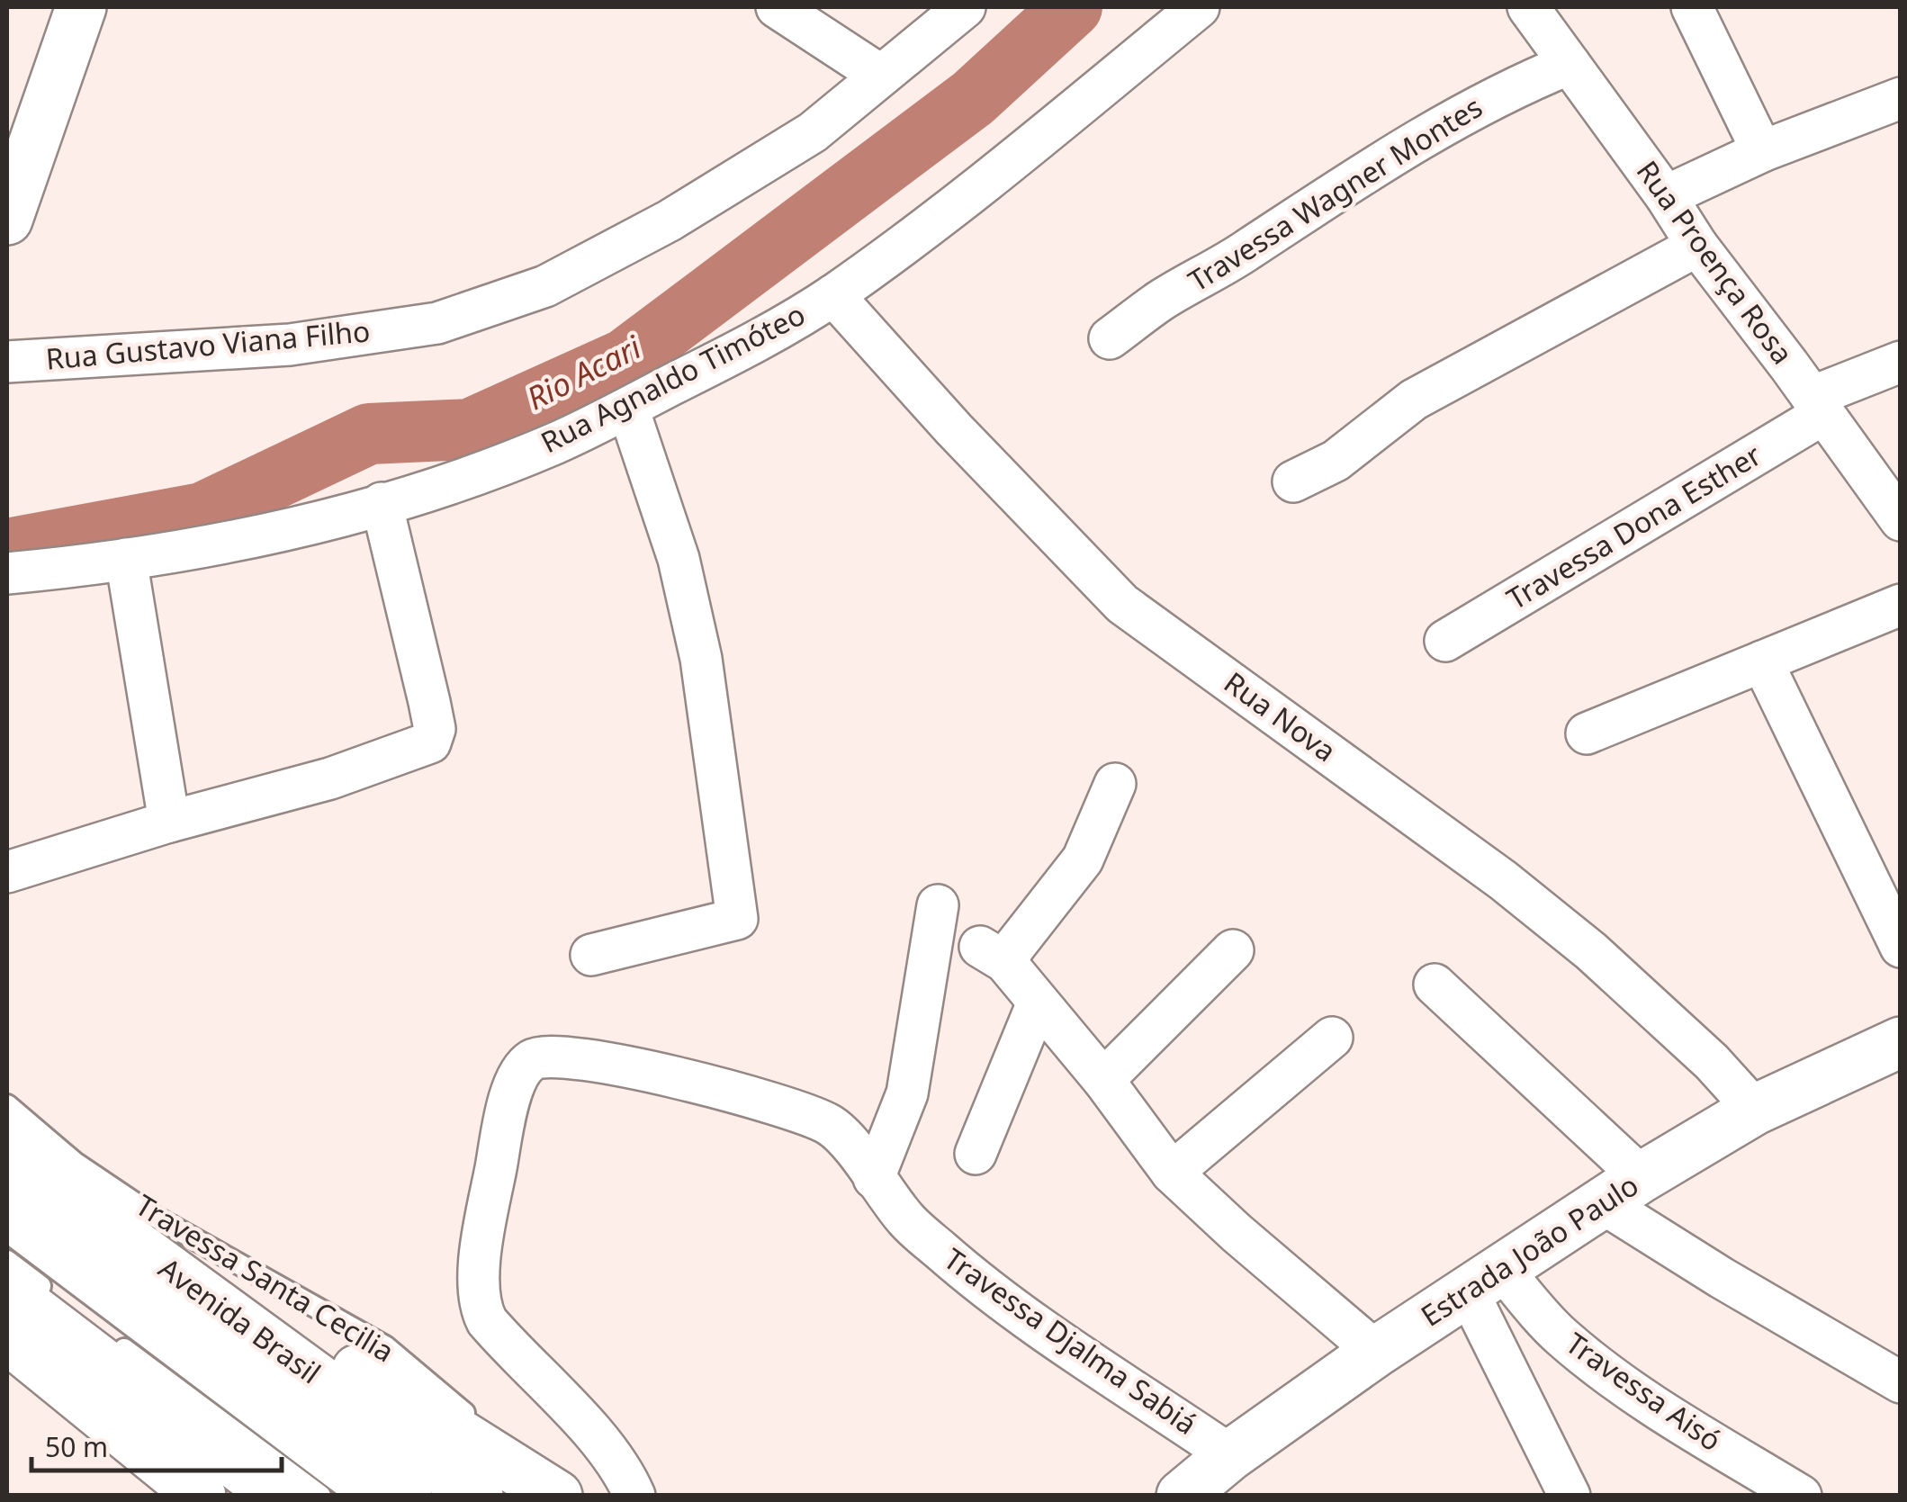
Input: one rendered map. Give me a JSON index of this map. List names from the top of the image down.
{
  "streets": {
    "main road": ["Estrada João Paulo", "Avenida Brasil"],
    "street": [
      "Travessa Wagner Montes",
      "Rua Proença Rosa",
      "Rua Gustavo Viana Filho",
      "Rua Agnaldo Timóteo",
      "Travessa Dona Esther",
      "Rua Nova",
      "Travessa Djalma Sabiá",
      "Travessa Aisó"
    ],
    "lane": ["Travessa Santa Cecilia"]
  },
  "crossings": [
    ["Travessa Wagner Montes", "Rua Proença Rosa"],
    ["Rua Proença Rosa", "Travessa Dona Esther"],
    ["Rua Agnaldo Timóteo", "Rua Nova"],
    ["Rua Nova", "Estrada João Paulo"],
    ["Estrada João Paulo", "Travessa Djalma Sabiá"],
    ["Estrada João Paulo", "Travessa Aisó"],
    ["Travessa Santa Cecilia", "Avenida Brasil"]
  ],
  "water": ["Rio Acari"],
  "scale_bar": "50 m"
}
